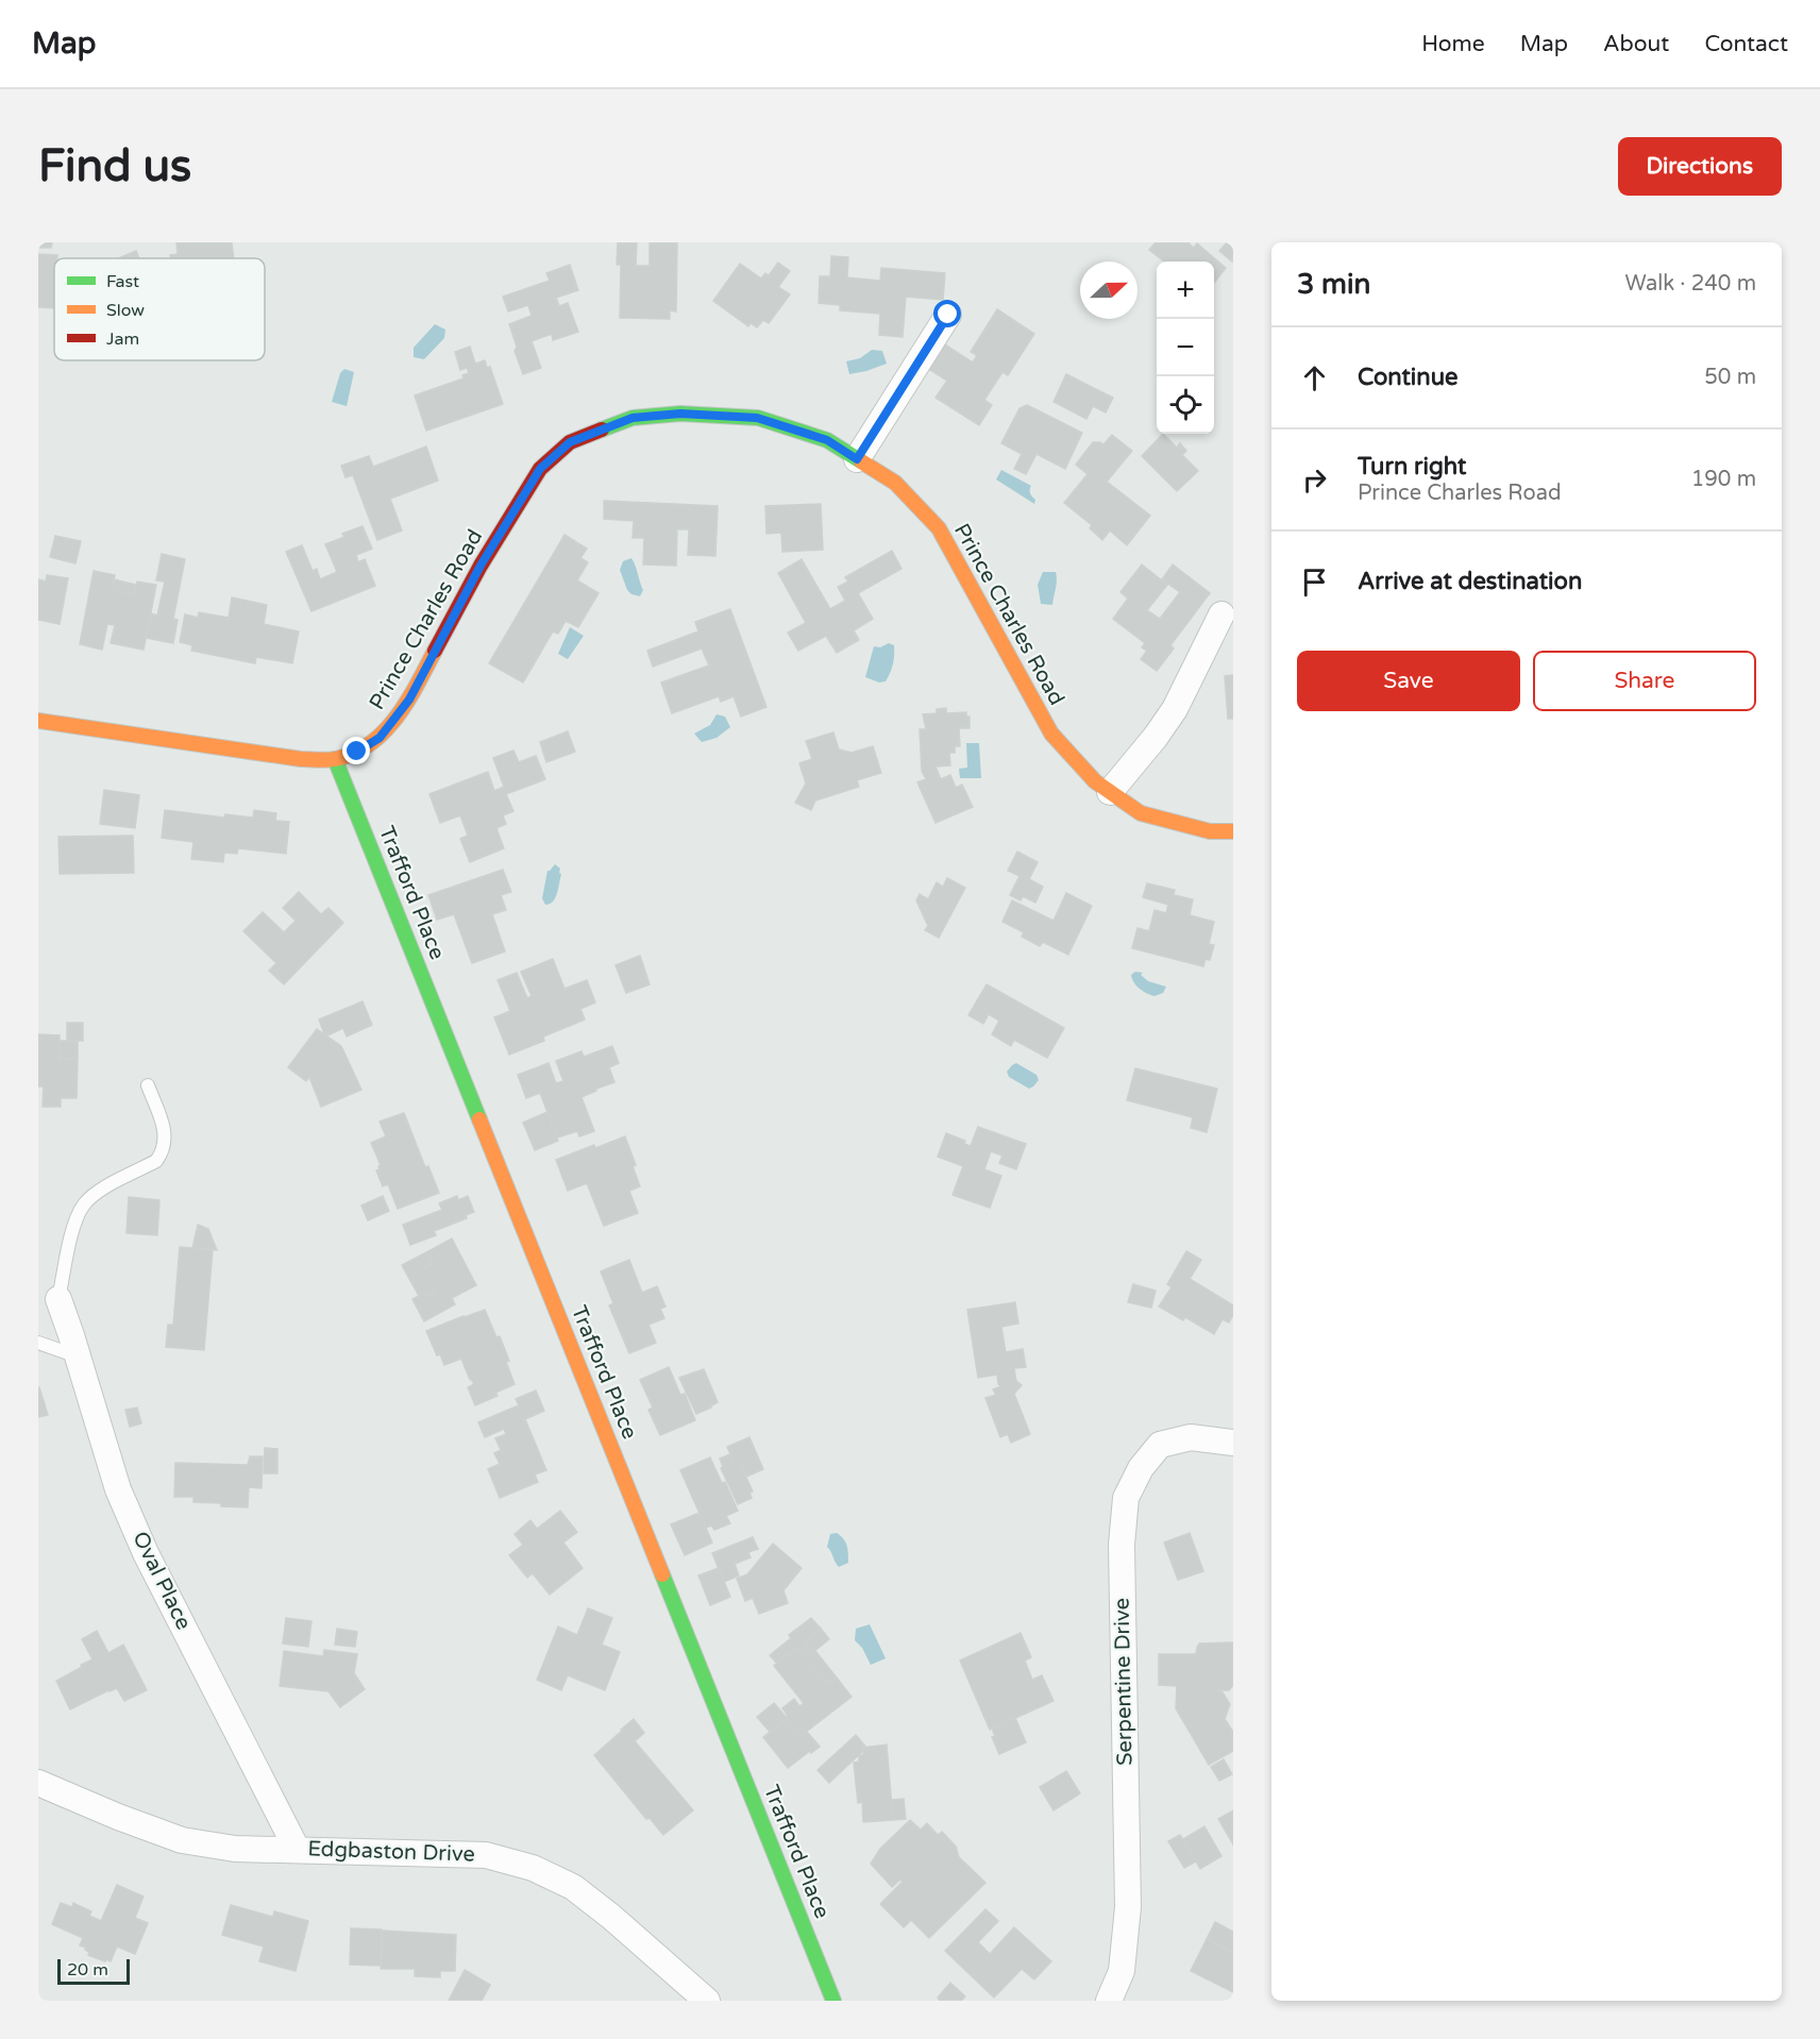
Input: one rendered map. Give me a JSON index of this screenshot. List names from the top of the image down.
{
  "streets": {
    "street": [
      "Prince Charles Road",
      "Trafford Place",
      "Oval Place",
      "Serpentine Drive",
      "Edgbaston Drive"
    ]
  },
  "crossings": [
    ["Prince Charles Road", "Trafford Place"],
    ["Oval Place", "Edgbaston Drive"]
  ],
  "legend": ["Fast", "Slow", "Jam"],
  "scale_bar": "20 m",
  "north": "right",
  "page": {
    "header": "Map",
    "nav": [
      "Home",
      "Map",
      "About",
      "Contact"
    ],
    "buttons": [
      "Directions",
      ["Save", "Share"]
    ],
    "title": "Find us",
    "heading": ["3 min", "Walk · 240 m"],
    "map_buttons": ["+", "−"],
    "list": [
      ["Continue", "50 m"],
      ["Turn right", "Prince Charles Road", "190 m"],
      "Arrive at destination"
    ],
    "scale": "20 m"
  }
}
